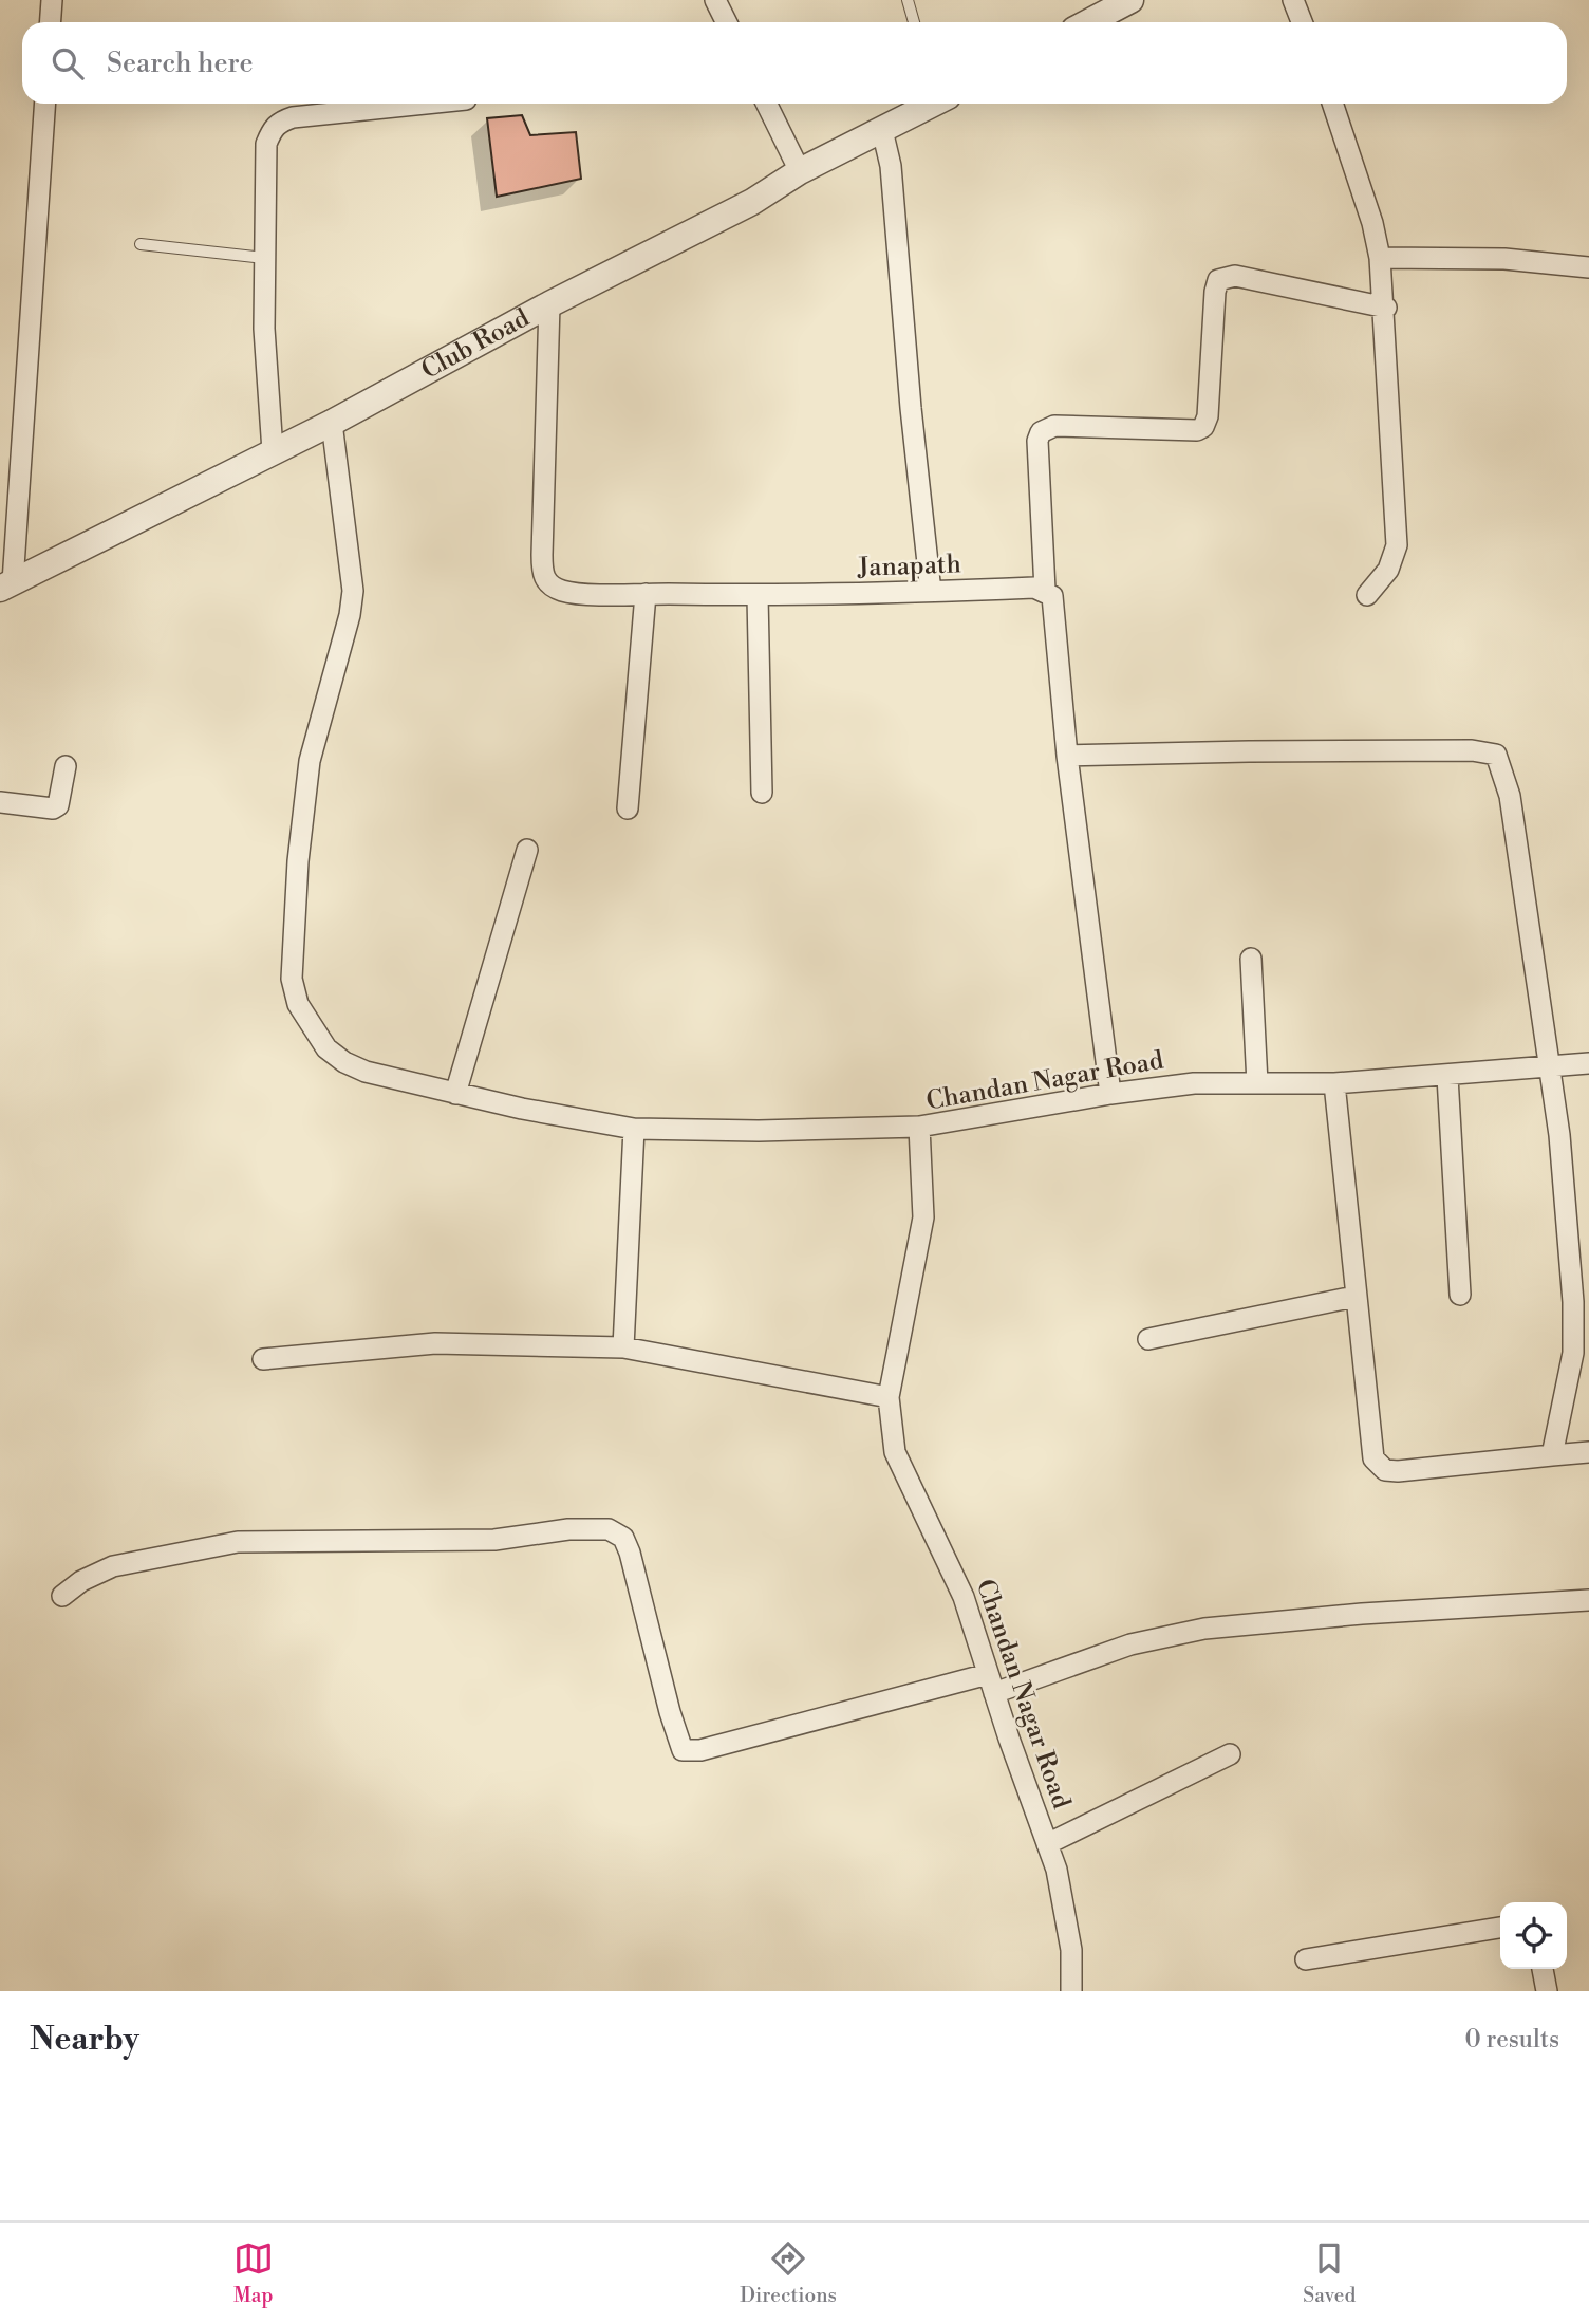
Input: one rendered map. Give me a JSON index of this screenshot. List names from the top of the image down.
{
  "streets": {
    "street": ["Club Road", "Janapath", "Chandan Nagar Road"]
  },
  "crossings": [
    ["Club Road", "Janapath"]
  ],
  "page": {
    "search": "Search here",
    "heading": ["Nearby", "0 results"],
    "nav": ["Map", "Directions", "Saved"]
  }
}
